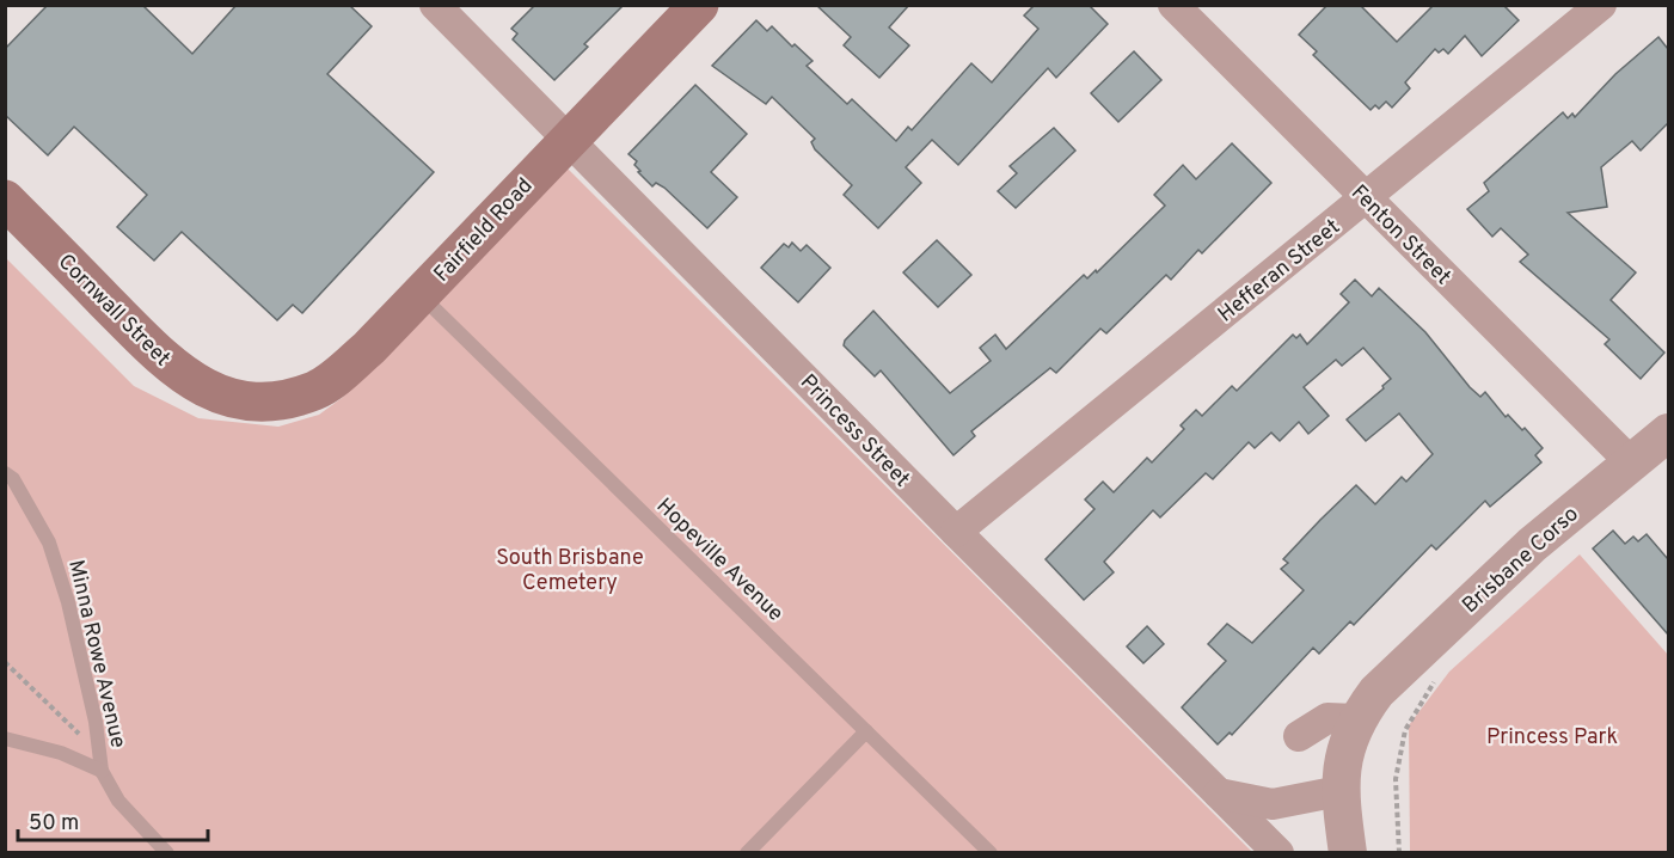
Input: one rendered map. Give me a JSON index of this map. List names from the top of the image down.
{
  "streets": {
    "main road": ["Fairfield Road", "Cornwall Street"],
    "street": [
      "Fenton Street",
      "Hefferan Street",
      "Princess Street",
      "Brisbane Corso"
    ],
    "lane": ["Hopeville Avenue", "Minna Rowe Avenue"]
  },
  "crossings": [
    ["Fairfield Road", "Cornwall Street"],
    ["Fairfield Road", "Princess Street"],
    ["Fairfield Road", "Hopeville Avenue"],
    ["Fenton Street", "Hefferan Street"],
    ["Fenton Street", "Brisbane Corso"],
    ["Hefferan Street", "Princess Street"]
  ],
  "parks": ["South Brisbane Cemetery", "Princess Park"],
  "scale_bar": "50 m"
}
